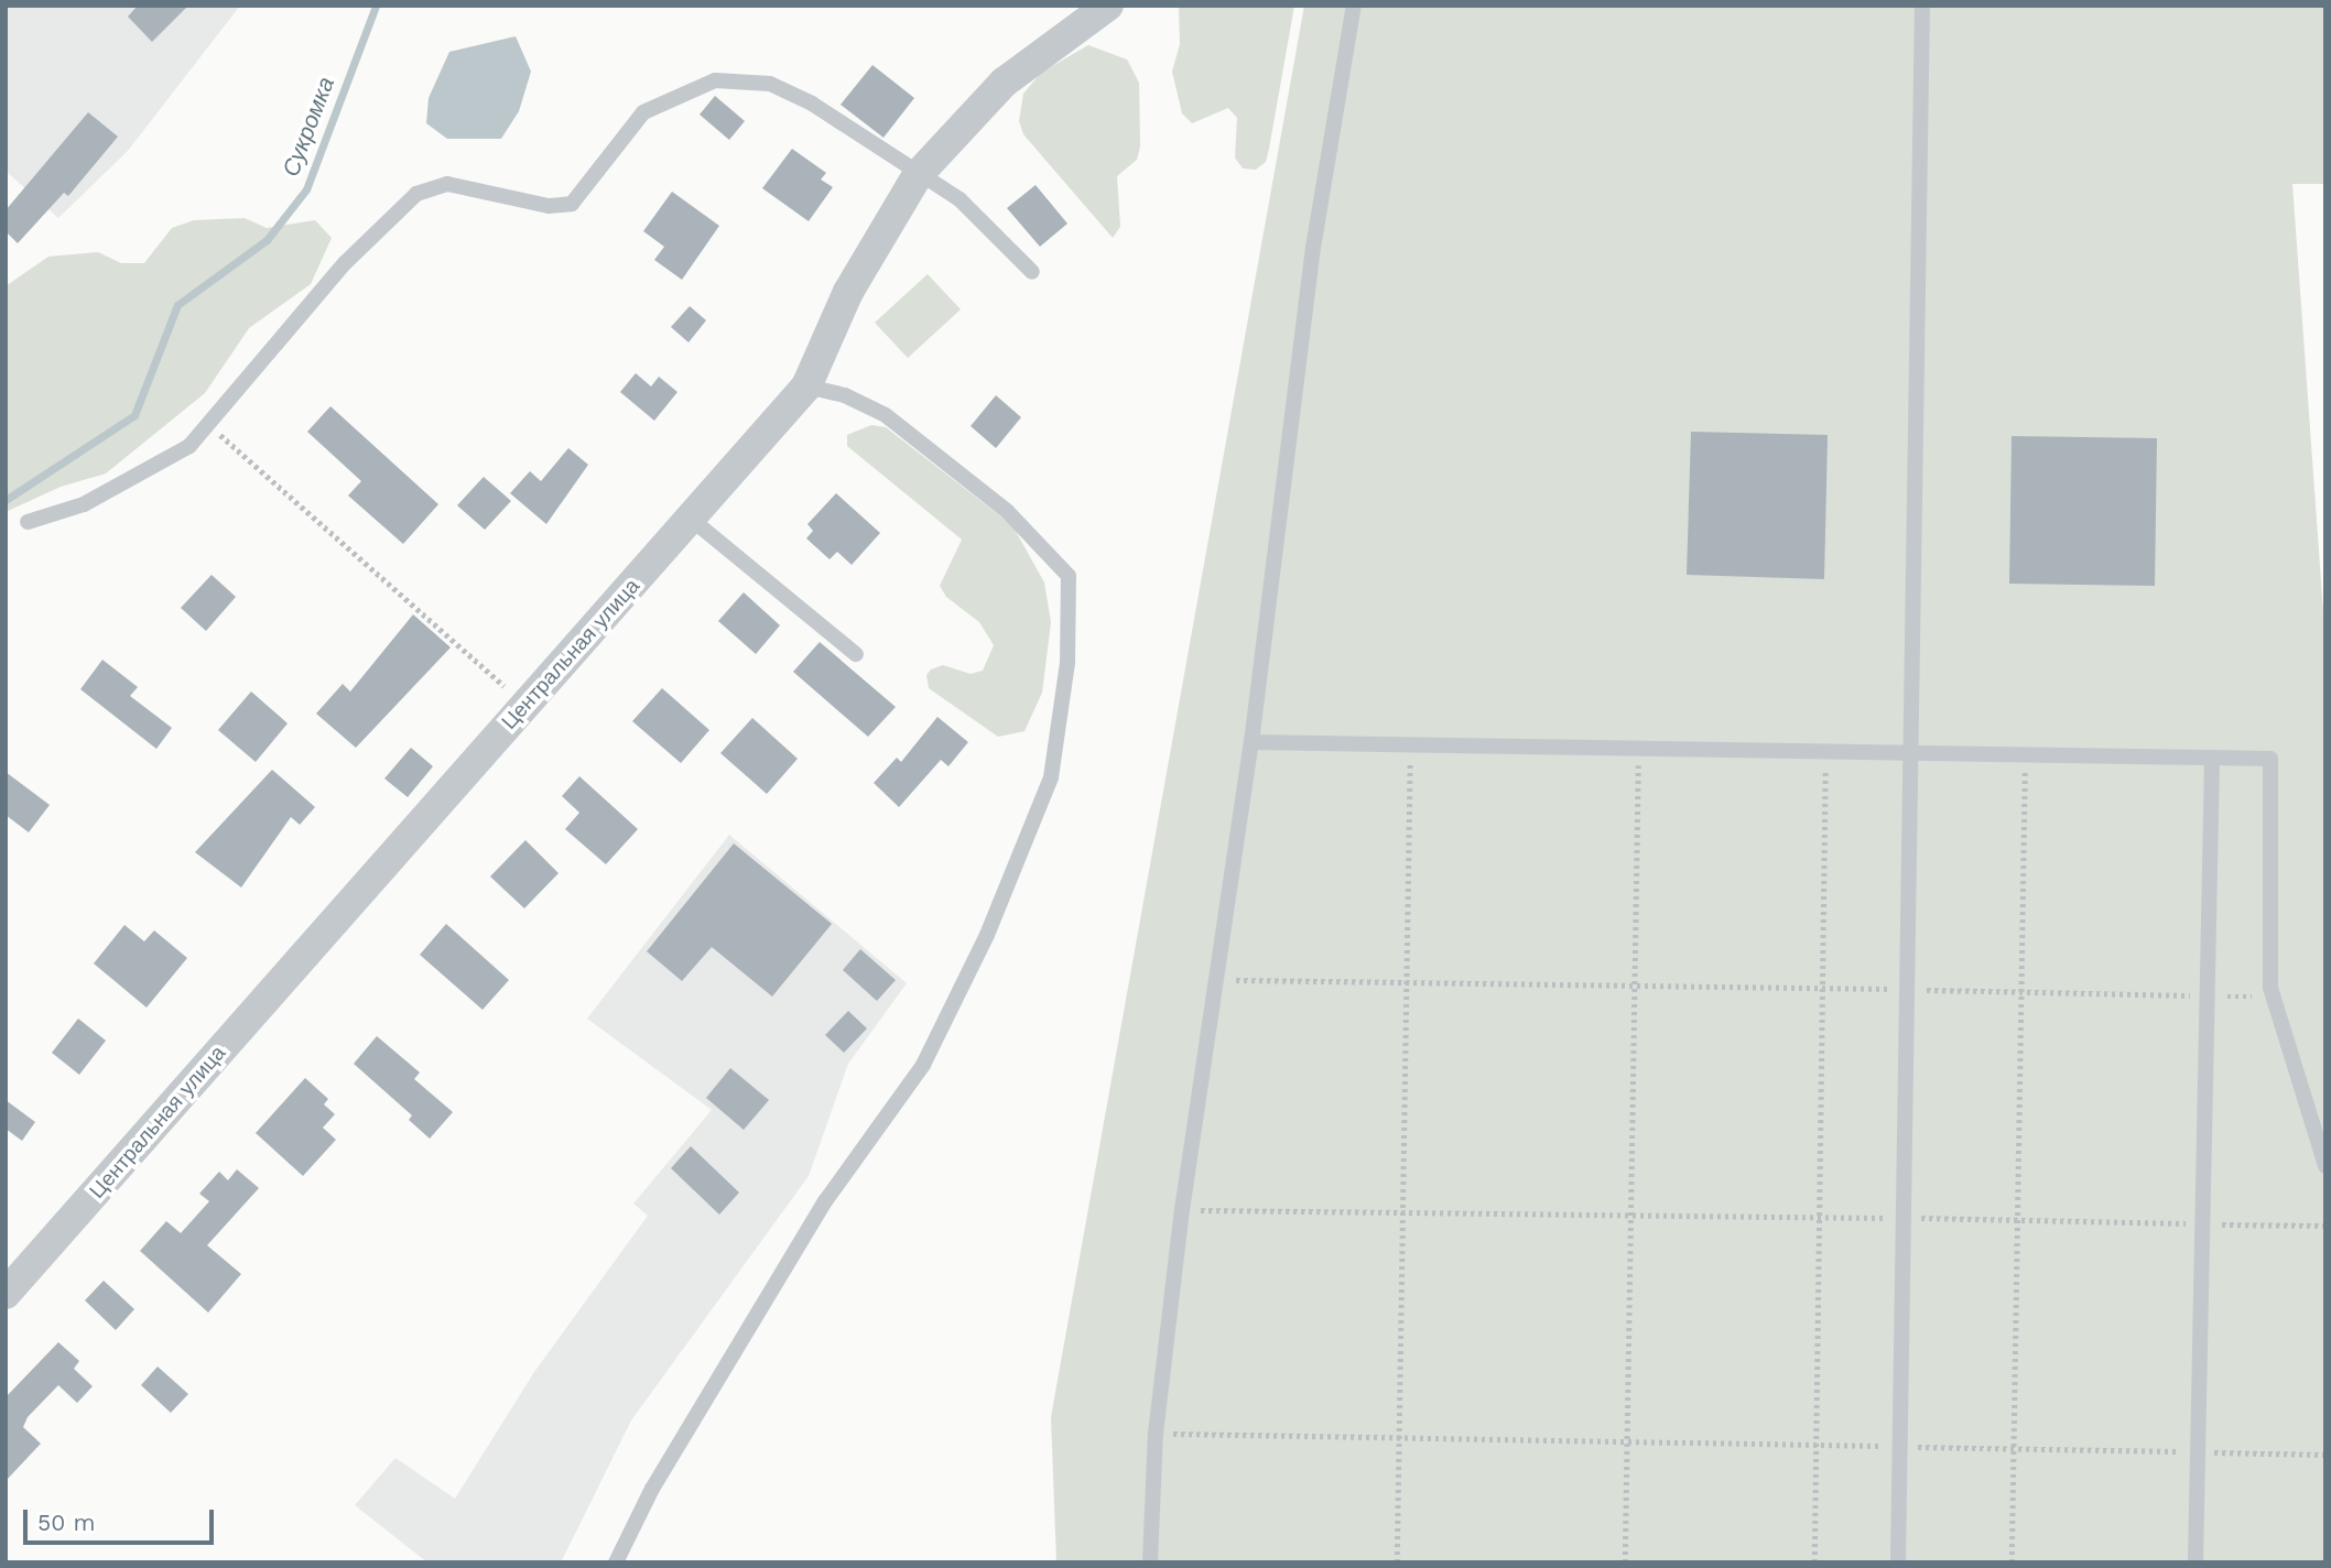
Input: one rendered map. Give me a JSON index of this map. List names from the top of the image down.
{
  "streets": {
    "street": ["Центральная улица"]
  },
  "water": ["Сукромка"],
  "scale_bar": "50 m"
}
